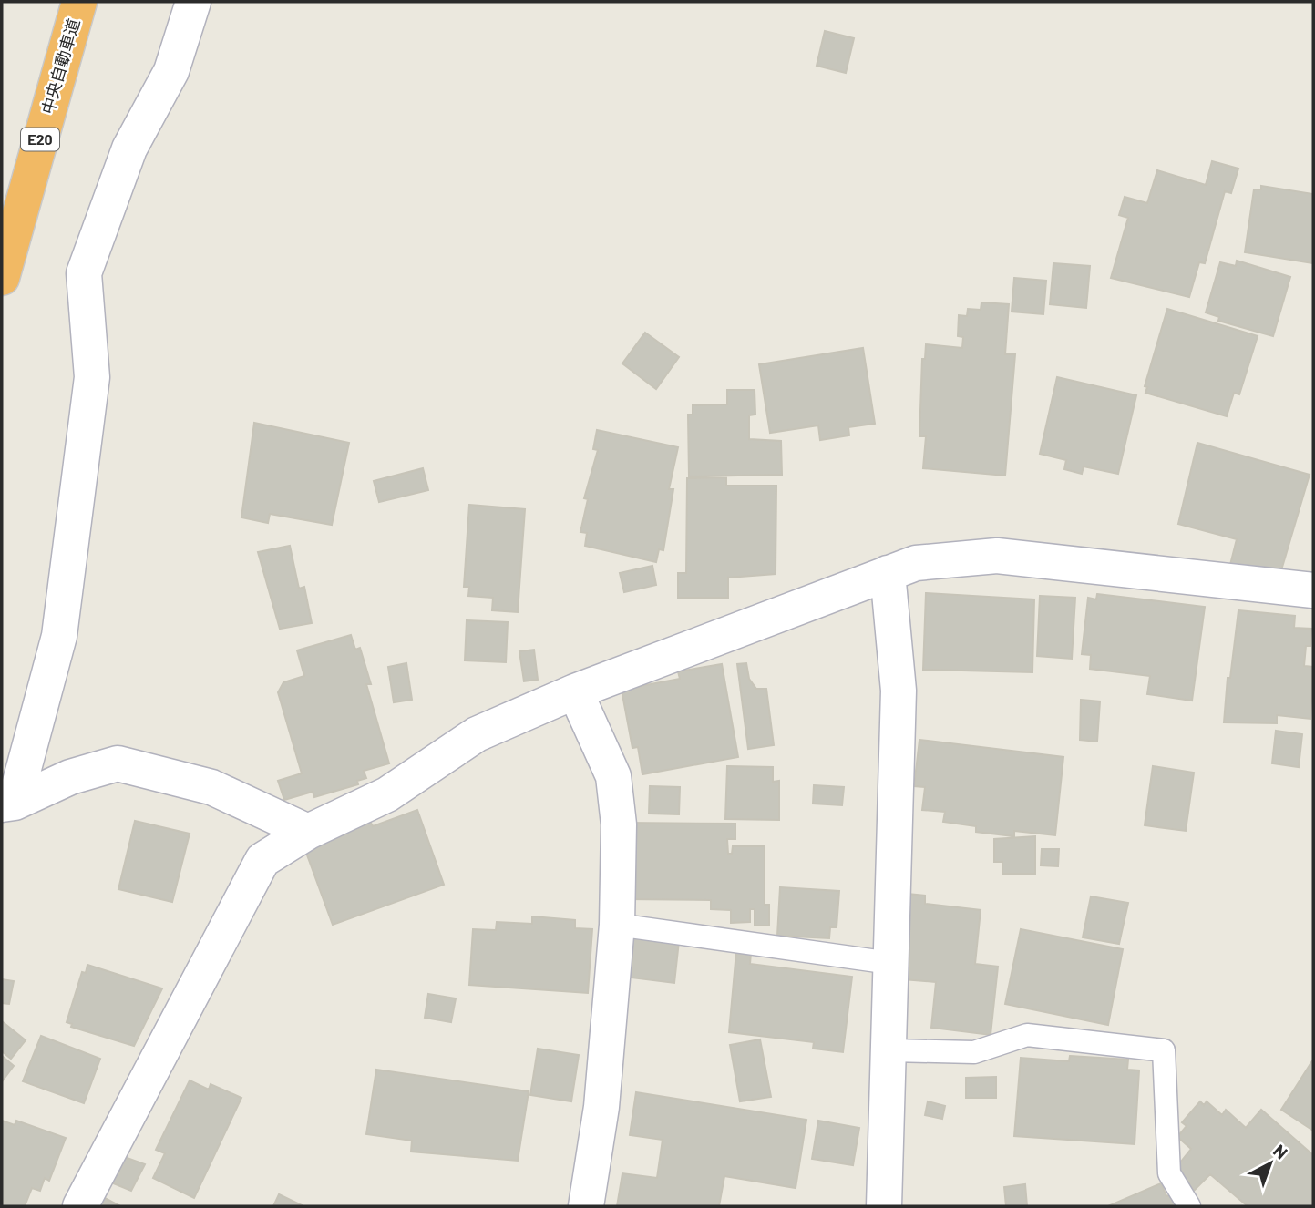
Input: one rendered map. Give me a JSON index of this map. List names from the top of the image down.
{
  "streets": {
    "highway": ["中央自動車道", "E20"]
  },
  "north": "top right"
}
